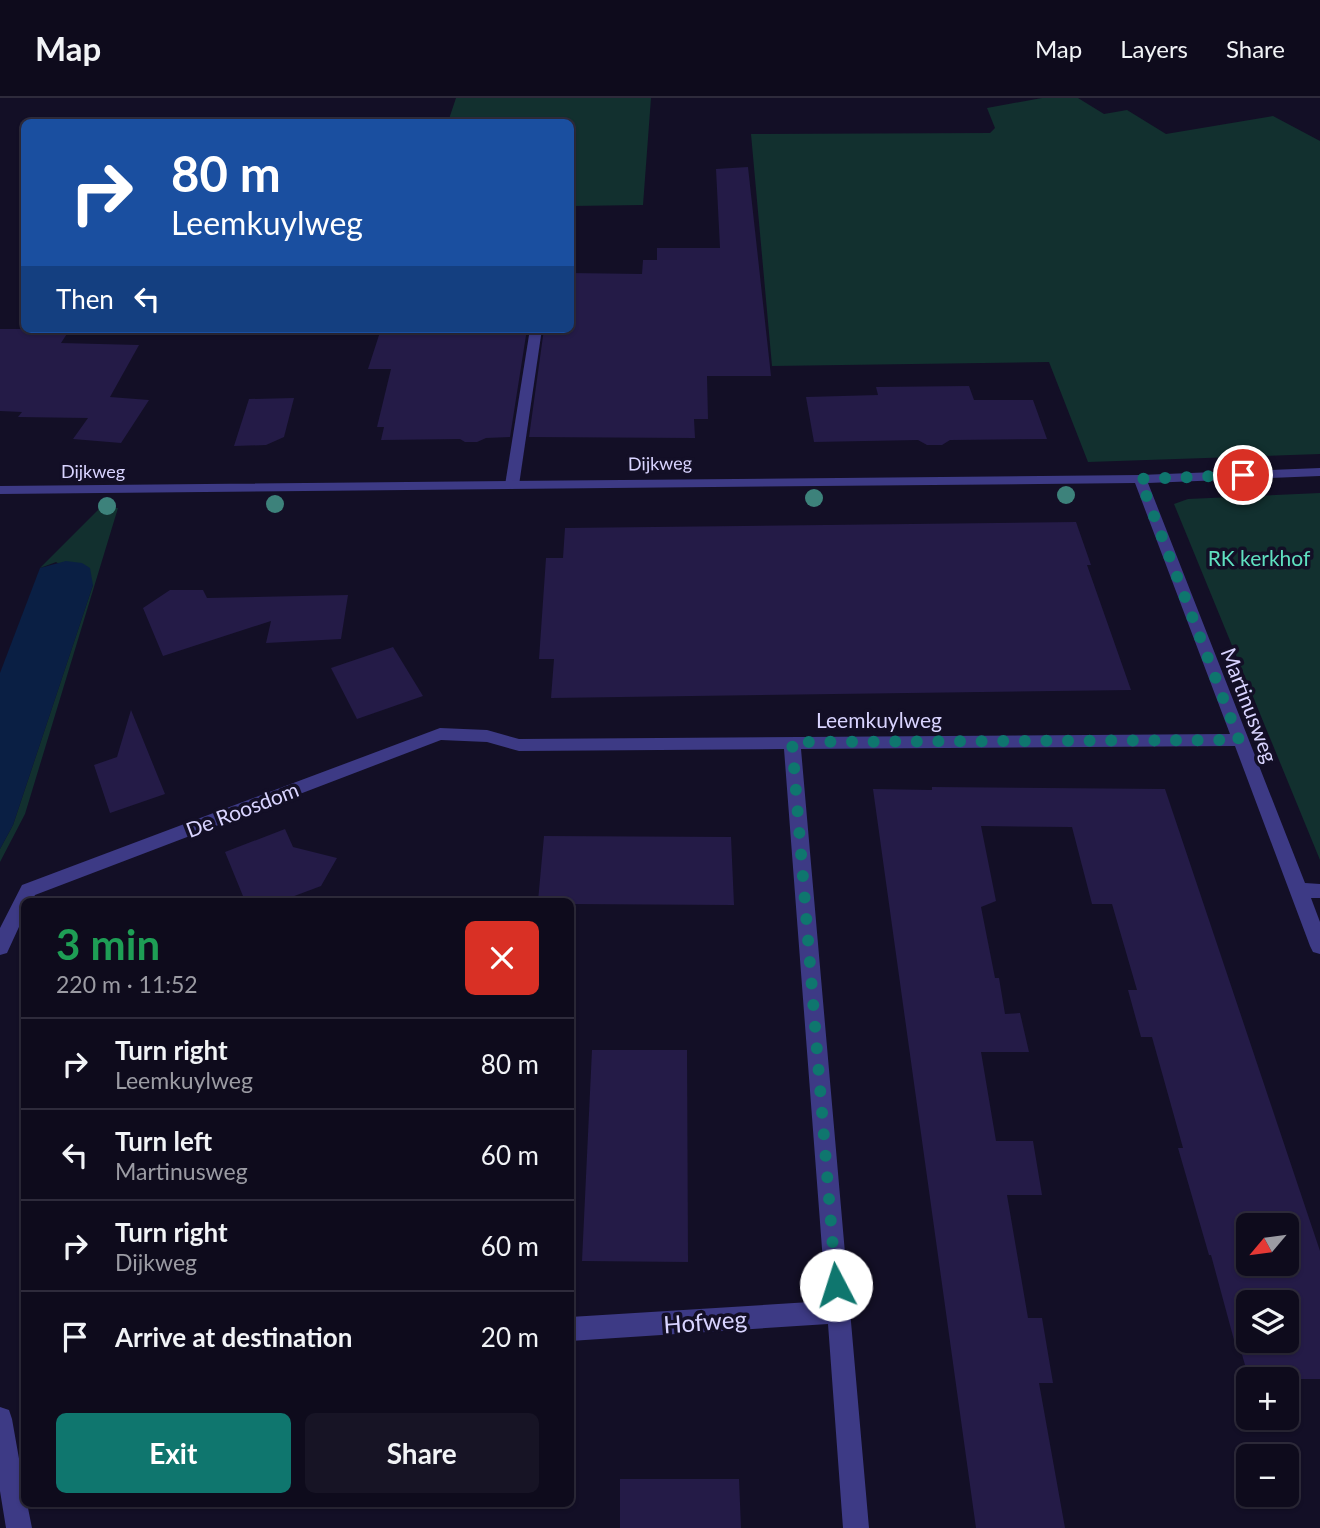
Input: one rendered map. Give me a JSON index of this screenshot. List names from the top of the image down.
{
  "streets": {
    "street": [
      "Dijkweg",
      "Martinusweg",
      "Leemkuylweg",
      "De Roosdom",
      "Hofweg"
    ]
  },
  "crossings": [
    ["Dijkweg", "Martinusweg"],
    ["Martinusweg", "Leemkuylweg"],
    ["Leemkuylweg", "De Roosdom"]
  ],
  "parks": ["RK kerkhof"],
  "north": "bottom left",
  "page": {
    "header": "Map",
    "nav": ["Map", "Layers", "Share"],
    "turn": ["80 m", "Leemkuylweg"],
    "then": "Then",
    "heading": ["3 min", "220 m · 11:52"],
    "list": [
      {
        "name": "Turn right",
        "note": "Leemkuylweg",
        "value": "80 m"
      },
      {
        "name": "Turn left",
        "note": "Martinusweg",
        "value": "60 m"
      },
      {
        "name": "Turn right",
        "note": "Dijkweg",
        "value": "60 m"
      },
      {
        "name": "Arrive at destination",
        "value": "20 m"
      }
    ],
    "map_buttons": ["+", "−"],
    "buttons": ["Exit", "Share"]
  }
}
